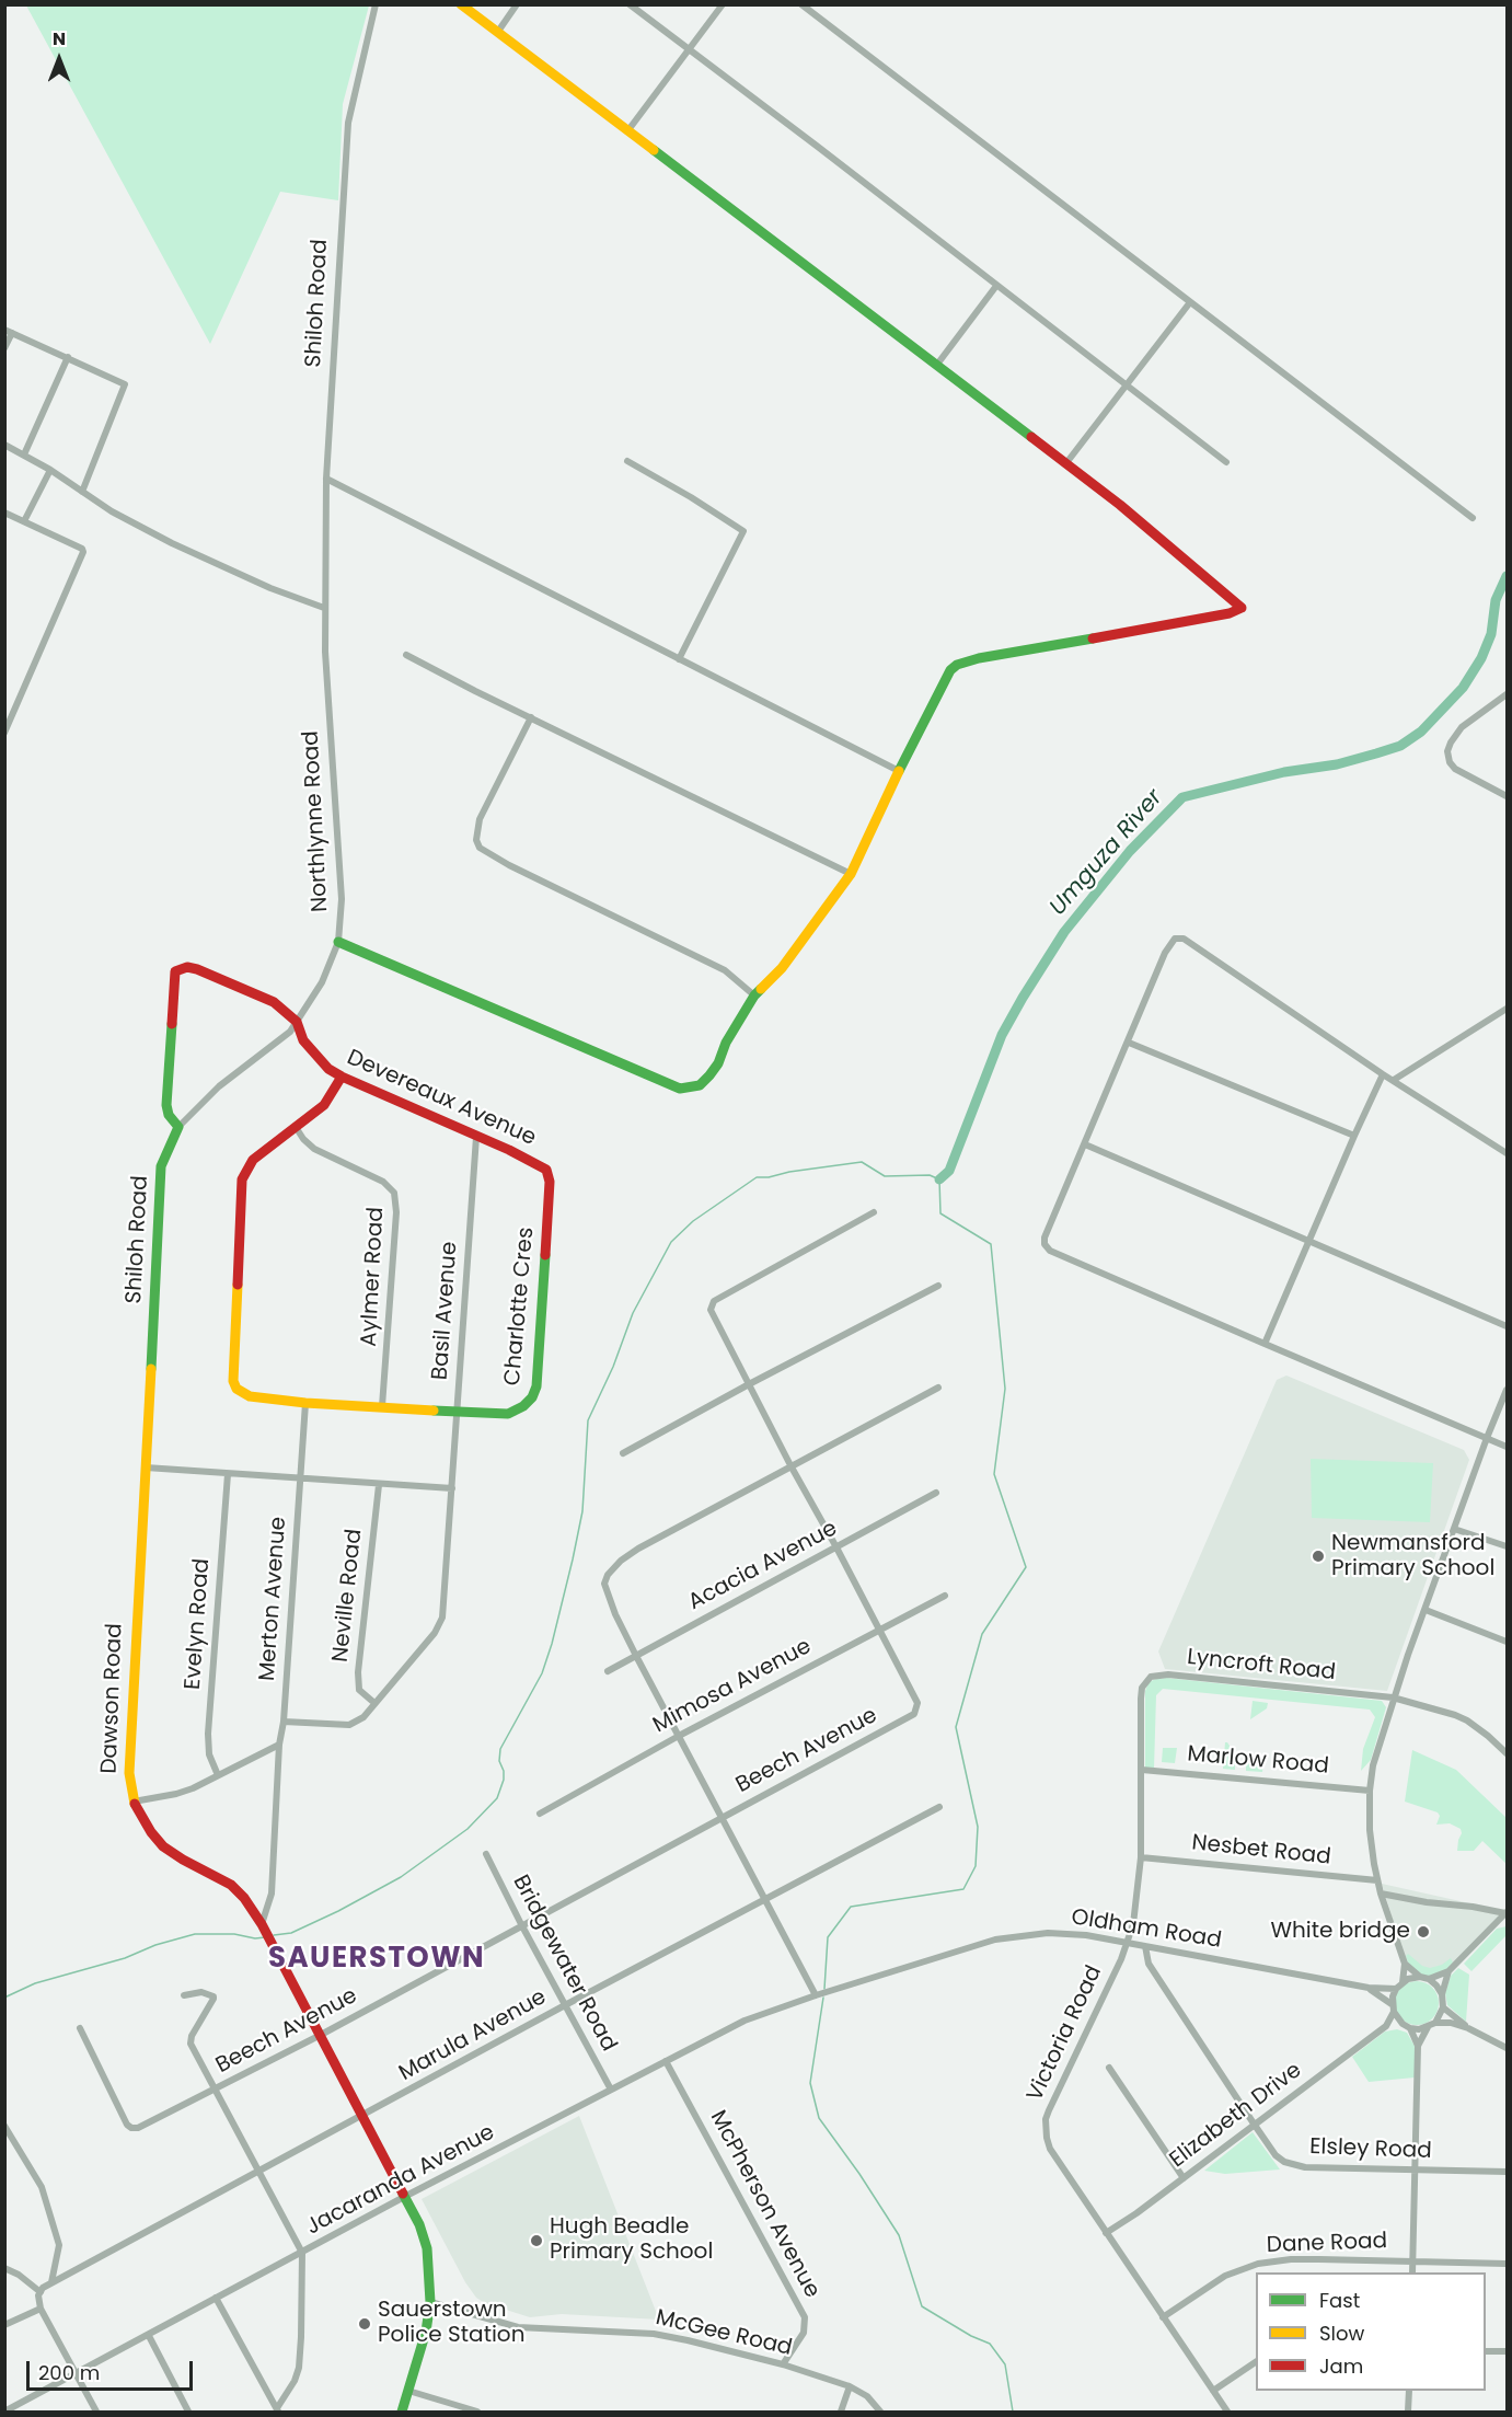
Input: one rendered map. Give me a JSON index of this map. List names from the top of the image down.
{
  "streets": {
    "street": [
      "Shiloh Road",
      "Northlynne Road",
      "Devereaux Avenue",
      "Aylmer Road",
      "Charlotte Cres",
      "Basil Avenue",
      "Acacia Avenue",
      "Neville Road",
      "Merton Avenue",
      "Evelyn Road",
      "Lyncroft Road",
      "Mimosa Avenue",
      "Dawson Road",
      "Beech Avenue",
      "Marlow Road",
      "Nesbet Road",
      "Oldham Road",
      "Bridgewater Road",
      "Victoria Road",
      "Marula Avenue",
      "Elizabeth Drive",
      "Elsley Road",
      "Jacaranda Avenue",
      "McPherson Avenue",
      "Dane Road",
      "McGee Road"
    ]
  },
  "crossings": [
    ["Shiloh Road", "Northlynne Road"],
    ["Shiloh Road", "Devereaux Avenue"],
    ["Shiloh Road", "Dawson Road"],
    ["Northlynne Road", "Devereaux Avenue"],
    ["Devereaux Avenue", "Charlotte Cres"],
    ["Devereaux Avenue", "Basil Avenue"],
    ["Aylmer Road", "Charlotte Cres"],
    ["Charlotte Cres", "Basil Avenue"],
    ["Basil Avenue", "Neville Road"],
    ["Basil Avenue", "Merton Avenue"],
    ["Acacia Avenue", "Beech Avenue"],
    ["Merton Avenue", "Dawson Road"],
    ["Lyncroft Road", "Victoria Road"],
    ["Mimosa Avenue", "Beech Avenue"],
    ["Dawson Road", "Beech Avenue"],
    ["Beech Avenue", "Bridgewater Road"],
    ["Marlow Road", "Victoria Road"],
    ["Nesbet Road", "Victoria Road"],
    ["Oldham Road", "Victoria Road"],
    ["Oldham Road", "Elizabeth Drive"],
    ["Oldham Road", "Elsley Road"],
    ["Oldham Road", "Jacaranda Avenue"],
    ["Bridgewater Road", "Marula Avenue"],
    ["Bridgewater Road", "Jacaranda Avenue"],
    ["Victoria Road", "Elizabeth Drive"],
    ["Victoria Road", "Dane Road"],
    ["Elizabeth Drive", "Elsley Road"],
    ["Jacaranda Avenue", "McPherson Avenue"],
    ["McPherson Avenue", "McGee Road"]
  ],
  "districts": ["SAUERSTOWN"],
  "water": ["Umguza River"],
  "places": [
    "Newmansford Primary School",
    "White bridge",
    "Hugh Beadle Primary School",
    "Sauerstown Police Station"
  ],
  "legend": ["Fast", "Slow", "Jam"],
  "scale_bar": "200 m",
  "north": "top"
}
